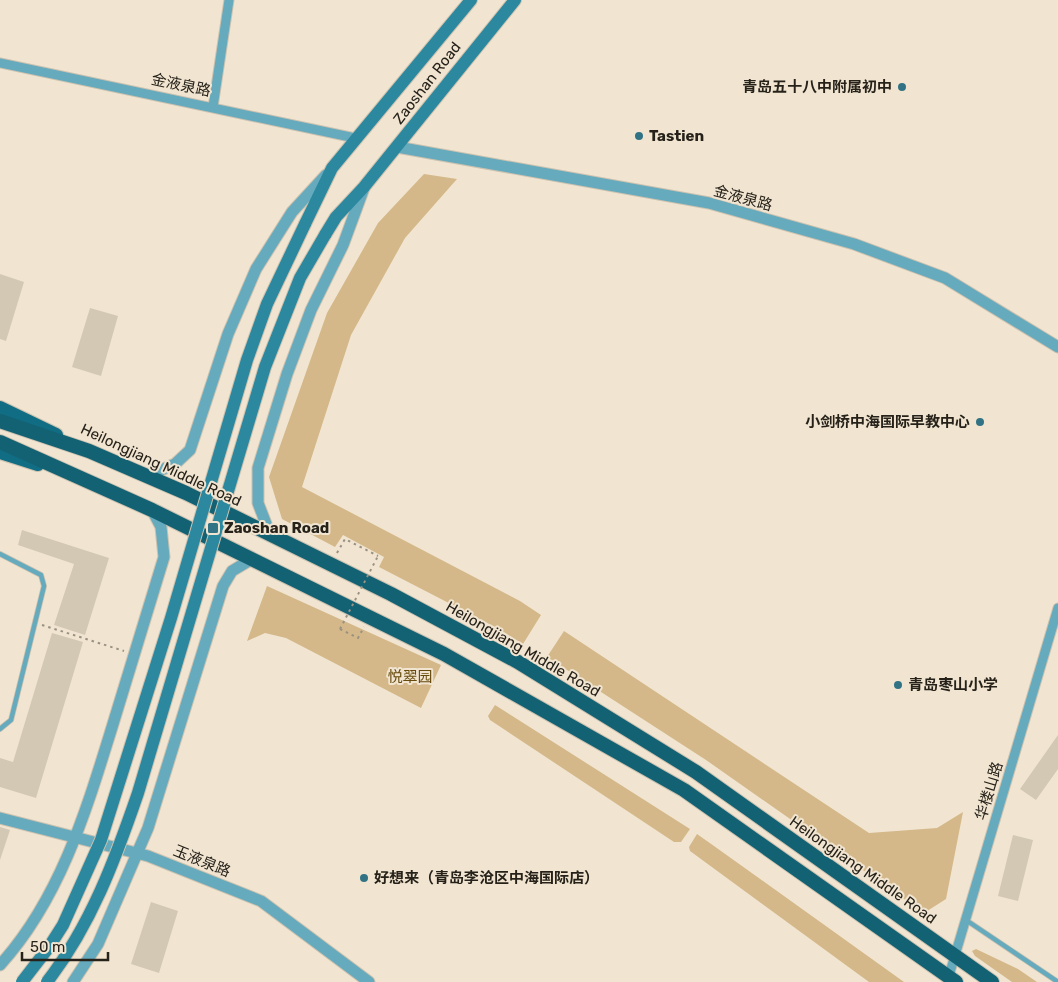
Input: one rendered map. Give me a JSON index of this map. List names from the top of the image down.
{
  "streets": {
    "highway": ["Heilongjiang Middle Road"],
    "main road": ["Zaoshan Road"],
    "street": ["金液泉路", "华楼山路", "玉液泉路"]
  },
  "crossings": [
    ["Zaoshan Road", "金液泉路"],
    ["Zaoshan Road", "Heilongjiang Middle Road"],
    ["Heilongjiang Middle Road", "华楼山路"]
  ],
  "parks": ["悦翠园"],
  "places": {
    "other": [
      "青岛五十八中附属初中",
      "Tastien",
      "小剑桥中海国际早教中心",
      "青岛枣山小学",
      "好想来（青岛李沧区中海国际店）"
    ],
    "transit": ["Zaoshan Road"]
  },
  "scale_bar": "50 m"
}
